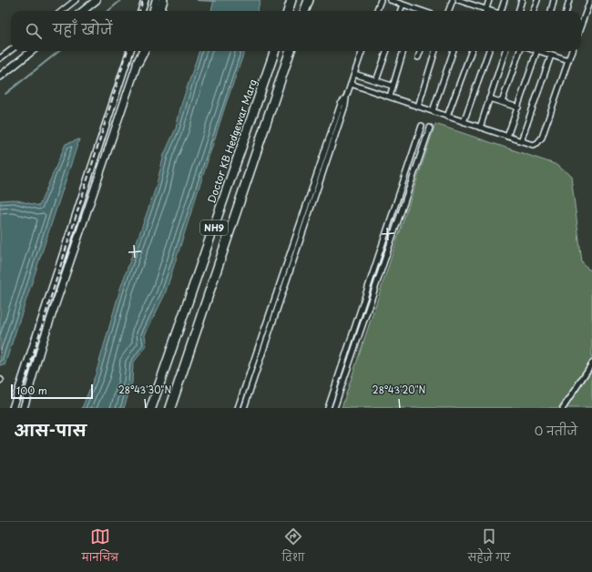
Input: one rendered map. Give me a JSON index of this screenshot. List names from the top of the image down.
{
  "streets": {
    "highway": ["Doctor KB Hedgewar Marg", "NH9"]
  },
  "scale_bar": "100 m",
  "page": {
    "search": "यहाँ खोजें",
    "scale": "100 m",
    "heading": ["आस-पास", "0 नतीजे"],
    "nav": ["मानचित्र", "दिशा", "सहेजे गए"]
  },
  "coordinates": ["28°43'30\"N", "28°43'20\"N"]
}
